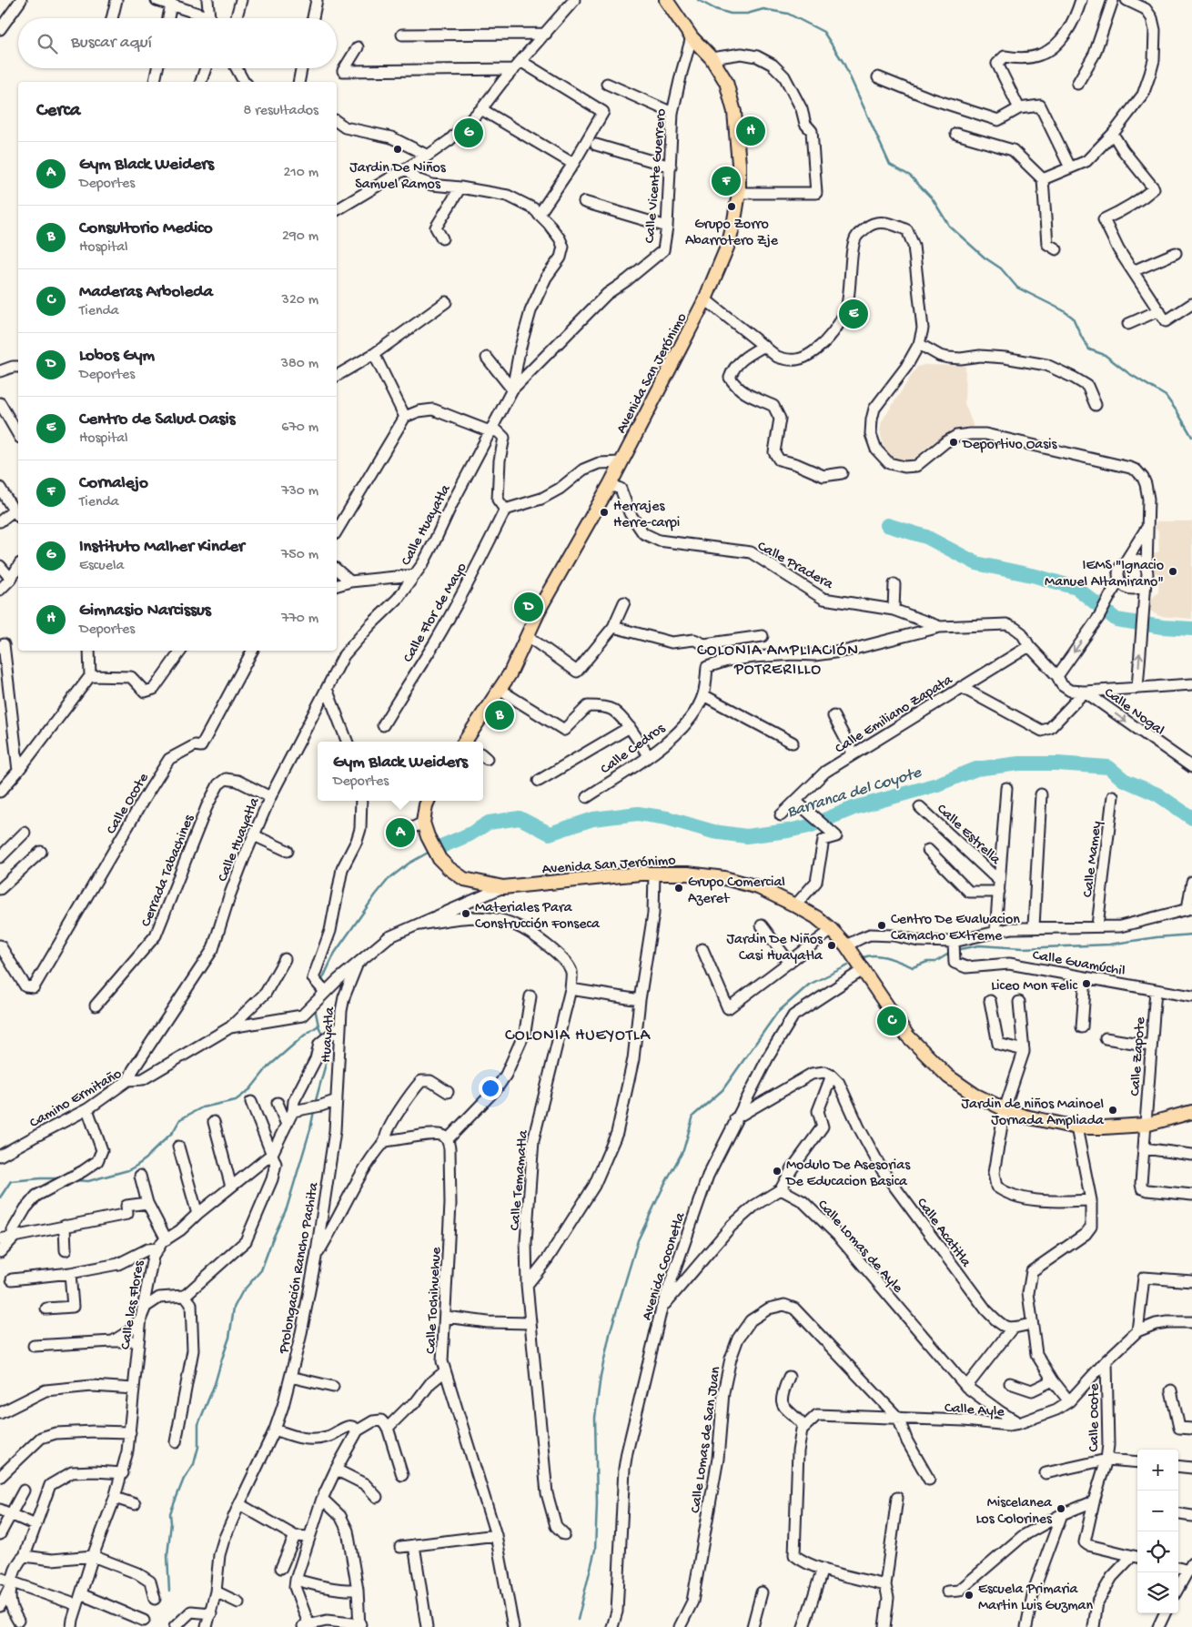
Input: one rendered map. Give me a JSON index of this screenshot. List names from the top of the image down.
{
  "streets": {
    "main road": ["Avenida San Jerónimo"],
    "street": [
      "Calle Vicente Guerrero",
      "Calle Huayatla",
      "Calle Pradera",
      "Calle Flor de Mayo",
      "Calle Nogal",
      "Calle Emiliano Zapata",
      "Calle Cedros",
      "Calle Ocote",
      "Calle Estrella",
      "Calle Mamey",
      "Cerrada Tabachines",
      "Calle Guamúchil",
      "Huayatla",
      "Calle Zapote",
      "Camino Ermitaño",
      "Calle Temamatla",
      "Calle Acatitla",
      "Calle Lomas de Ayle",
      "Avenida Coconetla",
      "Prolongación Rancho Pachita",
      "Calle Tochihuehue",
      "Calle las Flores",
      "Calle Ayle",
      "Calle Lomas de San Juan"
    ]
  },
  "crossings": [
    ["Calle Vicente Guerrero", "Avenida San Jerónimo"],
    ["Calle Vicente Guerrero", "Calle Huayatla"],
    ["Avenida San Jerónimo", "Calle Pradera"],
    ["Avenida San Jerónimo", "Calle Zapote"],
    ["Avenida San Jerónimo", "Avenida Coconetla"],
    ["Calle Huayatla", "Cerrada Tabachines"],
    ["Calle Huayatla", "Camino Ermitaño"],
    ["Calle Pradera", "Calle Cedros"],
    ["Calle Ocote", "Calle Ayle"],
    ["Calle Guamúchil", "Calle Zapote"],
    ["Huayatla", "Camino Ermitaño"],
    ["Huayatla", "Prolongación Rancho Pachita"],
    ["Huayatla", "Calle las Flores"],
    ["Camino Ermitaño", "Calle Temamatla"],
    ["Calle Acatitla", "Calle Ayle"],
    ["Calle Lomas de Ayle", "Calle Ayle"],
    ["Calle Ayle", "Calle Lomas de San Juan"]
  ],
  "one_way": ["Calle Nogal"],
  "districts": ["COLONIA AMPLIACIÓN POTRERILLO", "COLONIA HUEYOTLA"],
  "water": ["Barranca del Coyote"],
  "places": [
    "Jardin De Niños Samuel Ramos",
    "Grupo Zorro Abarrotero Zje",
    "Deportivo Oasis",
    "Herrajes Herre-carpi",
    "IEMS \"Ignacio Manuel Altamirano\"",
    "Grupo Comercial Azeret",
    "Materiales Para Construcción Fonseca",
    "Centro De Evaluacion Camacho Extreme",
    "Jardin De Niños Casi Huayatla",
    "Liceo Mon Felic",
    "Jardin de niños Mainoel Jornada Ampliada",
    "Modulo De Asesorias De Educacion Basica",
    "Miscelanea Los Colorines",
    "Escuela Primaria Martin Luis Guzman"
  ],
  "page": {
    "search": "Buscar aquí",
    "heading": ["Cerca", "8 resultados"],
    "pins": [
      "H",
      "G",
      "F",
      "E",
      "D",
      "B",
      "A",
      "C"
    ],
    "list": [
      {
        "mark": "A",
        "name": "Gym Black Weiders",
        "note": "Deportes",
        "value": "210 m"
      },
      {
        "mark": "B",
        "name": "Consultorio Medico",
        "note": "Hospital",
        "value": "290 m"
      },
      {
        "mark": "C",
        "name": "Maderas Arboleda",
        "note": "Tienda",
        "value": "320 m"
      },
      {
        "mark": "D",
        "name": "Lobos Gym",
        "note": "Deportes",
        "value": "380 m"
      },
      {
        "mark": "E",
        "name": "Centro de Salud Oasis",
        "note": "Hospital",
        "value": "670 m"
      },
      {
        "mark": "F",
        "name": "Cornalejo",
        "note": "Tienda",
        "value": "730 m"
      },
      {
        "mark": "G",
        "name": "Instituto Malher Kinder",
        "note": "Escuela",
        "value": "750 m"
      },
      {
        "mark": "H",
        "name": "Gimnasio Narcissus",
        "note": "Deportes",
        "value": "770 m"
      }
    ],
    "popup": ["Gym Black Weiders", "Deportes"],
    "map_buttons": ["+", "−"]
  }
}
